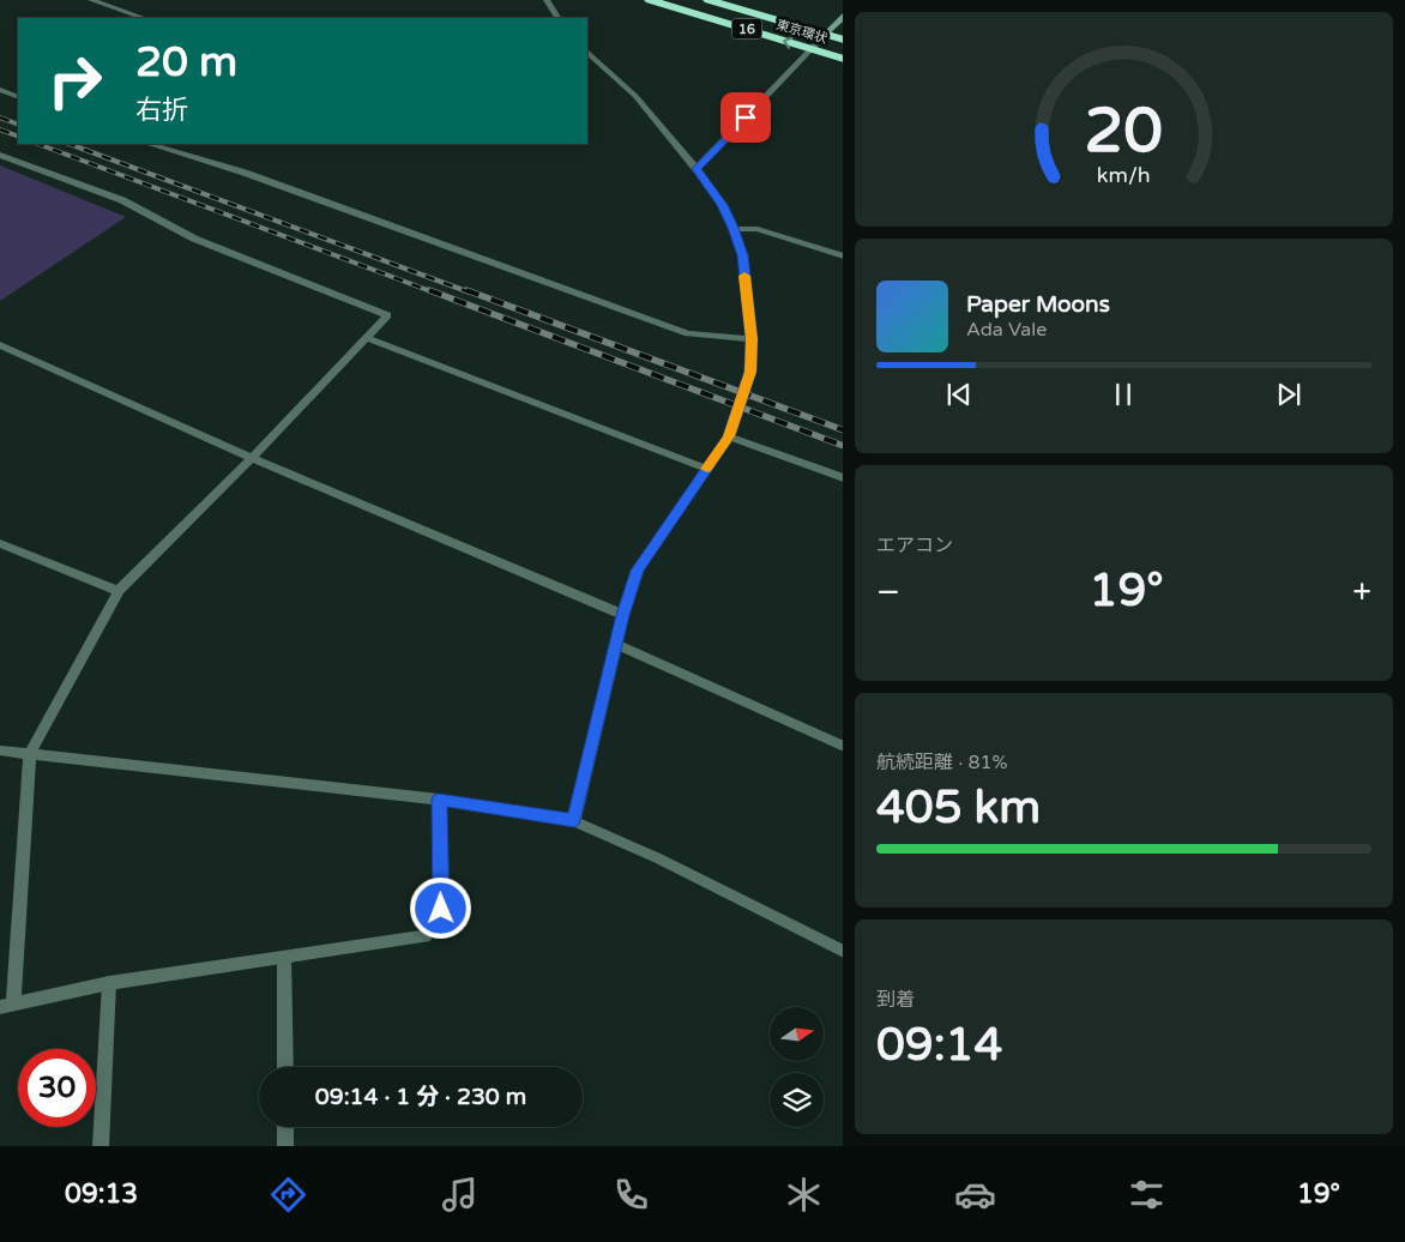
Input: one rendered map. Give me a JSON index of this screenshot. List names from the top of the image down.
{
  "streets": {
    "highway": ["16", "東京環状"]
  },
  "north": "right",
  "page": {
    "turn": ["20 m", "右折"],
    "song": ["Paper Moons", "Ada Vale"],
    "tile": [
      "エアコン",
      ["航続距離 · 81%", "405 km"],
      ["到着", "09:14"]
    ],
    "heat": ["−", "19°", "+"],
    "limit": "30",
    "trip": "09:14 · 1 分 · 230 m",
    "tabs": ["09:13", "19°"],
    "gauge": ["20", "km/h"]
  }
}
